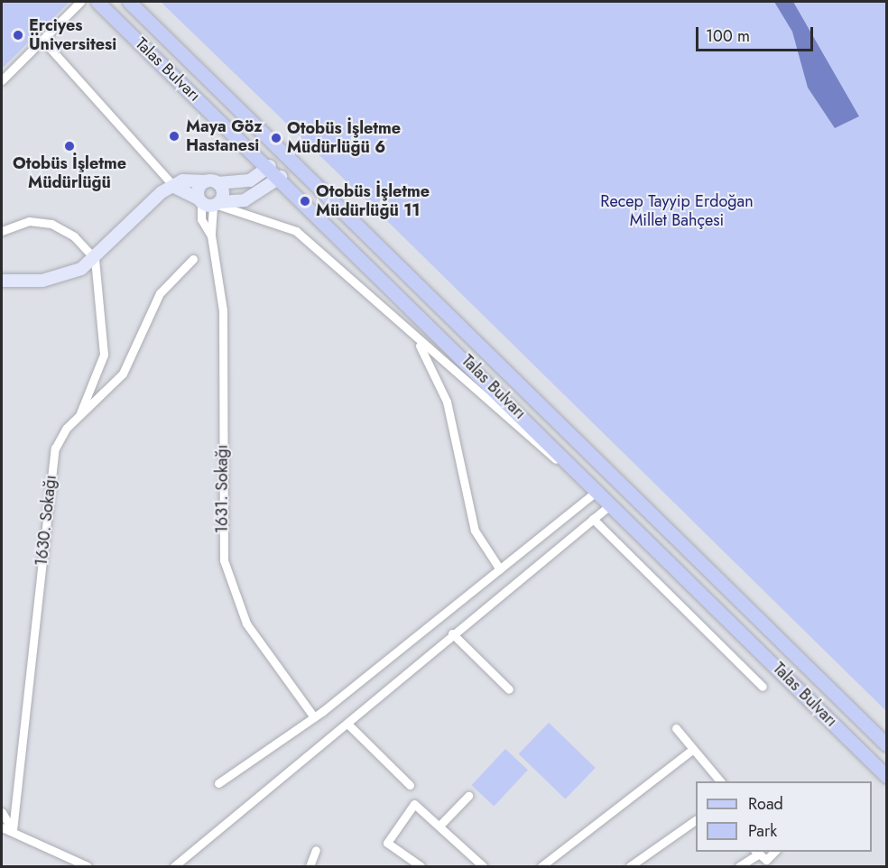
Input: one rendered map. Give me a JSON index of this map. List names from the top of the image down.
{
  "streets": {
    "main road": ["Talas Bulvarı"],
    "street": ["1631. Sokağı", "1630. Sokağı"]
  },
  "parks": ["Recep Tayyip Erdoğan Millet Bahçesi"],
  "places": [
    "Erciyes Üniversitesi",
    "Maya Göz Hastanesi",
    "Otobüs İşletme Müdürlüğü 6",
    "Otobüs İşletme Müdürlüğü",
    "Otobüs İşletme Müdürlüğü 11"
  ],
  "legend": ["Road", "Park"],
  "scale_bar": "100 m"
}
